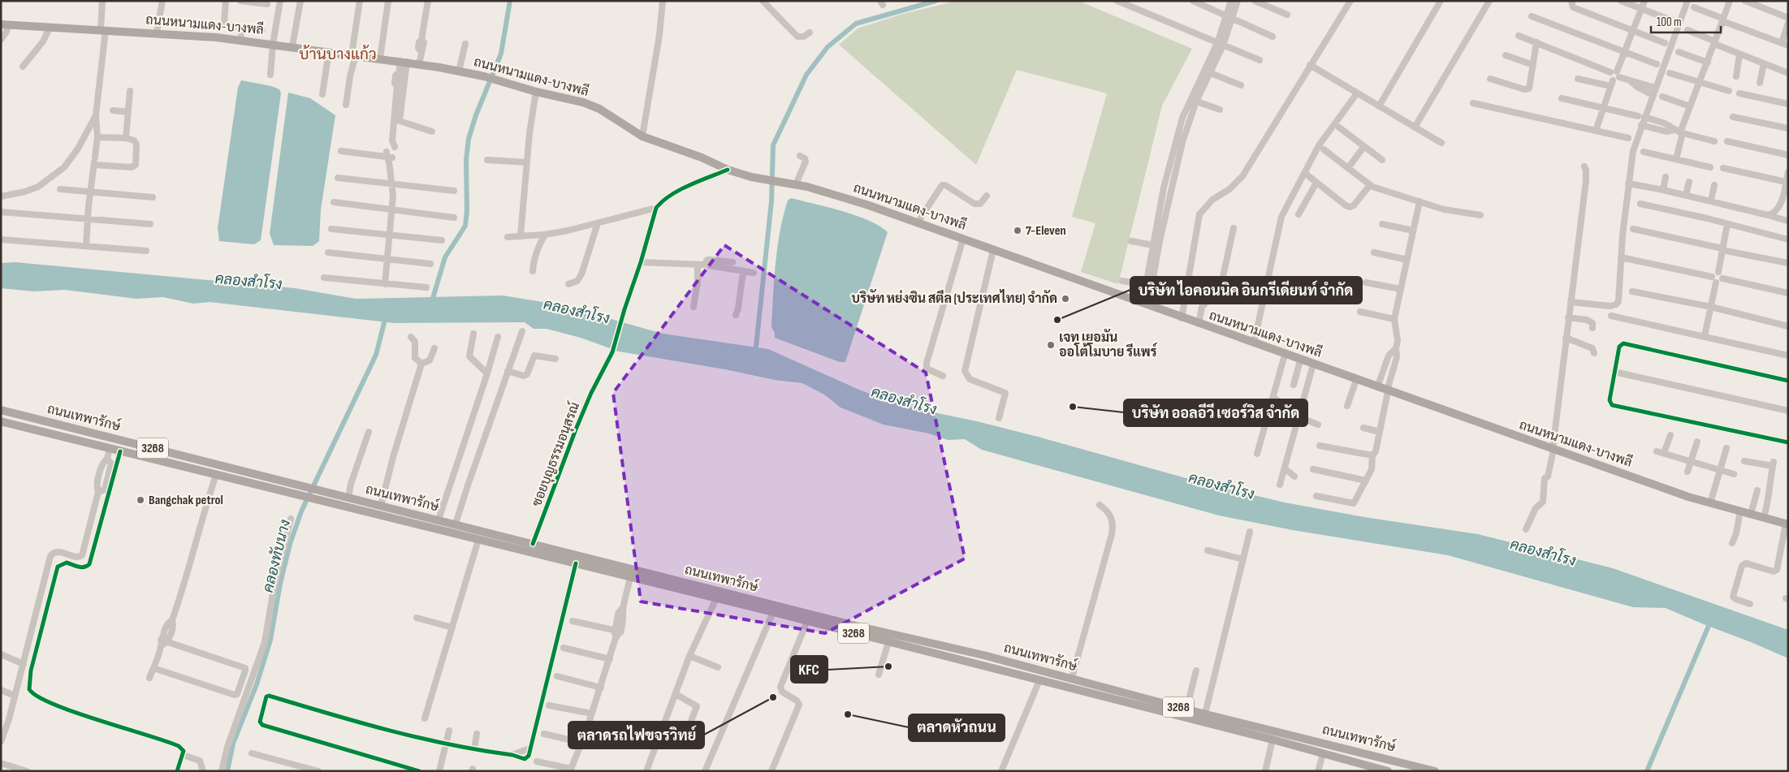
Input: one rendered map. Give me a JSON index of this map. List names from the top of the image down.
{
  "streets": {
    "main road": ["ถนนหนามแดง-บางพลี", "ถนนเทพารักษ์", "3268"],
    "street": ["ซอยบุญธรรมอนุสรณ์"]
  },
  "crossings": [
    ["ถนนเทพารักษ์", "ซอยบุญธรรมอนุสรณ์"]
  ],
  "districts": ["บ้านบางแก้ว"],
  "water": ["คลองสำโรง", "คลองทับนาง"],
  "places": [
    "7-Eleven",
    "บริษัท หย่งซิน สตีล (ประเทศไทย) จํากัด",
    "บริษัท ไอคอนนิค อินกรีเดียนท์ จำกัด",
    "เจท เยอมัน ออโต้โมบาย รีแพร์",
    "บริษัท ออลอีวี เซอร์วิส จำกัด",
    "Bangchak petrol",
    "KFC",
    "ตลาดรถไฟขจรวิทย์",
    "ตลาดหัวถนน"
  ],
  "scale_bar": "100 m"
}
